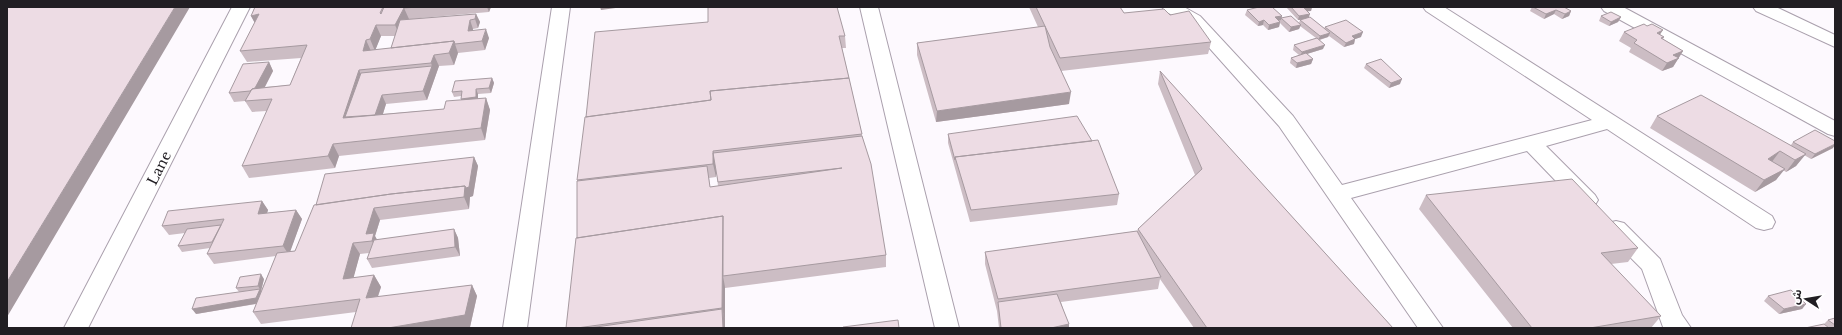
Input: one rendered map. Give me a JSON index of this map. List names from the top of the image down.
{
  "streets": {
    "street": ["Lane"]
  },
  "north": "left"
}
